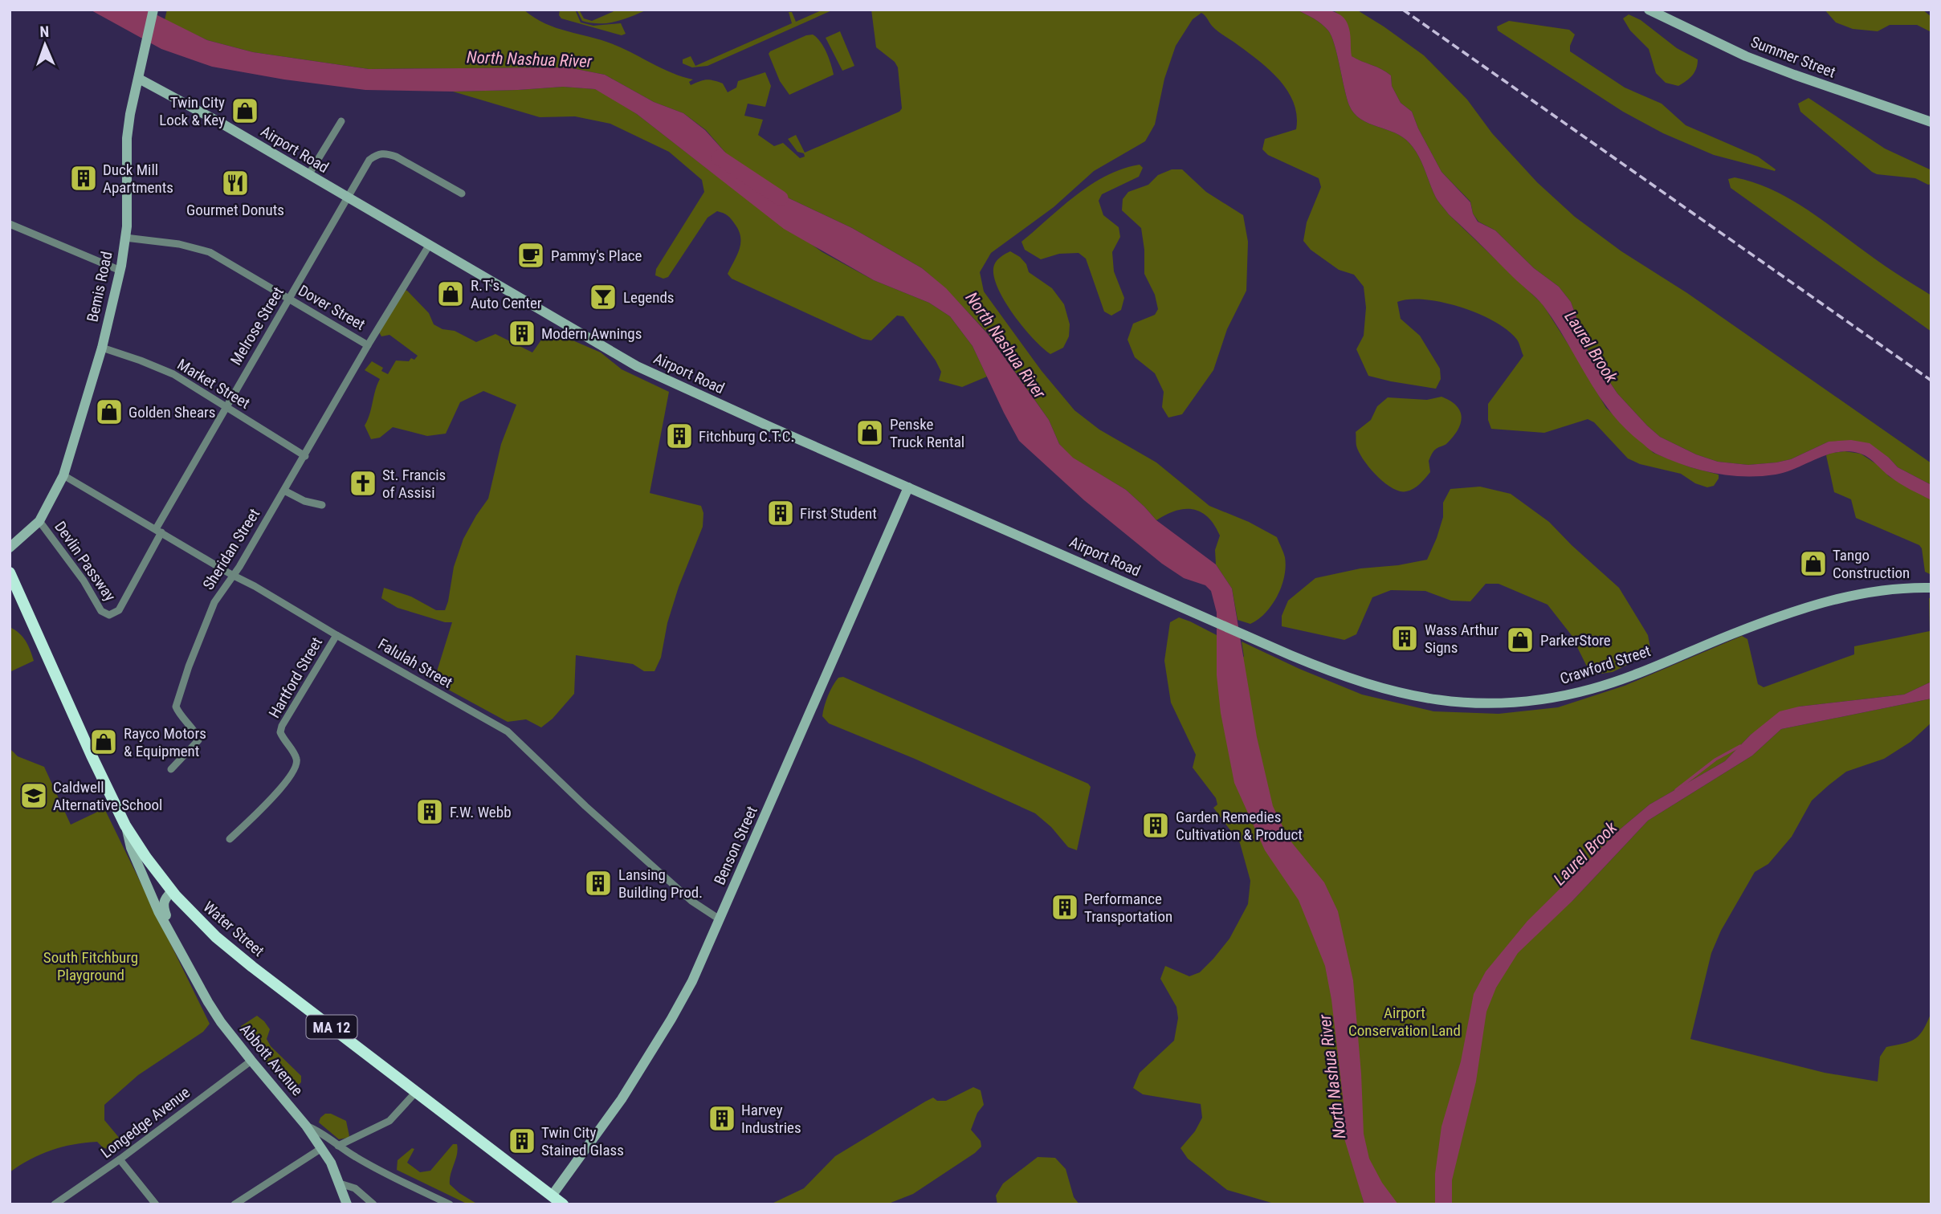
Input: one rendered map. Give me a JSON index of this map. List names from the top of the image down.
{
  "streets": {
    "highway": ["Water Street", "MA 12"],
    "main road": [
      "Summer Street",
      "Airport Road",
      "Bemis Road",
      "Crawford Street",
      "Benson Street",
      "Abbott Avenue"
    ],
    "street": [
      "Dover Street",
      "Melrose Street",
      "Market Street",
      "Sheridan Street",
      "Devlin Passway",
      "Falulah Street",
      "Hartford Street",
      "Longedge Avenue"
    ]
  },
  "crossings": [
    ["Airport Road", "Bemis Road"],
    ["Airport Road", "Melrose Street"],
    ["Airport Road", "Sheridan Street"],
    ["Airport Road", "Crawford Street"],
    ["Airport Road", "Benson Street"],
    ["Bemis Road", "Dover Street"],
    ["Bemis Road", "Market Street"],
    ["Bemis Road", "Devlin Passway"],
    ["Bemis Road", "Falulah Street"],
    ["Dover Street", "Melrose Street"],
    ["Dover Street", "Sheridan Street"],
    ["Melrose Street", "Market Street"],
    ["Melrose Street", "Devlin Passway"],
    ["Melrose Street", "Falulah Street"],
    ["Market Street", "Sheridan Street"],
    ["Sheridan Street", "Falulah Street"],
    ["Devlin Passway", "Falulah Street"],
    ["Falulah Street", "Hartford Street"],
    ["Falulah Street", "Benson Street"],
    ["Benson Street", "Water Street"],
    ["Water Street", "Abbott Avenue"],
    ["Abbott Avenue", "Longedge Avenue"]
  ],
  "water": ["North Nashua River", "Laurel Brook"],
  "parks": ["South Fitchburg Playground", "Airport Conservation Land"],
  "places": {
    "shop": [
      "Twin City Lock & Key",
      "R.T's. Auto Center",
      "Golden Shears",
      "Penske Truck Rental",
      "Tango Construction",
      "ParkerStore",
      "Rayco Motors & Equipment"
    ],
    "building": [
      "Duck Mill Apartments",
      "Modern Awnings",
      "Fitchburg C.T.C.",
      "First Student",
      "Wass Arthur Signs",
      "F.W. Webb",
      "Garden Remedies Cultivation & Product",
      "Lansing Building Prod.",
      "Performance Transportation",
      "Harvey Industries",
      "Twin City Stained Glass"
    ],
    "restaurant": ["Gourmet Donuts"],
    "cafe": ["Pammy's Place"],
    "bar": ["Legends"],
    "church": ["St. Francis of Assisi"],
    "school or university": ["Caldwell Alternative School"]
  },
  "north": "top"
}
